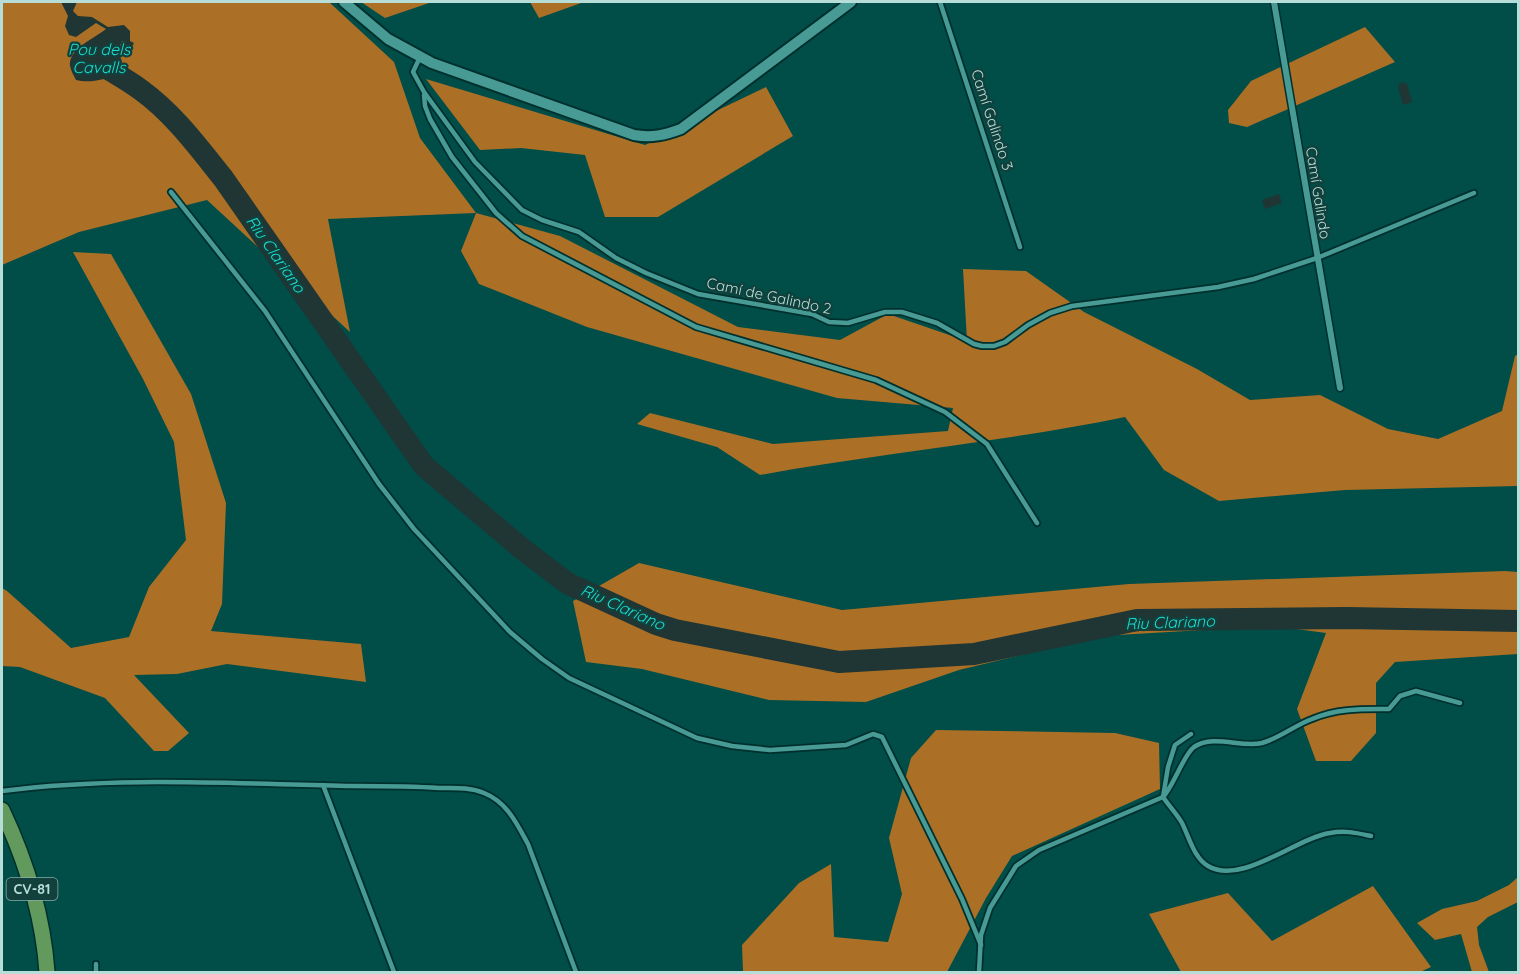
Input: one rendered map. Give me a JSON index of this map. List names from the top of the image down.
{
  "streets": {
    "main road": ["CV-81"],
    "street": ["Camí Galindo"],
    "lane": ["Camí Galindo 3", "Camí de Galindo 2"]
  },
  "crossings": [
    ["Camí Galindo", "Camí de Galindo 2"]
  ],
  "water": ["Pou dels Cavalls", "Riu Clariano"]
}
